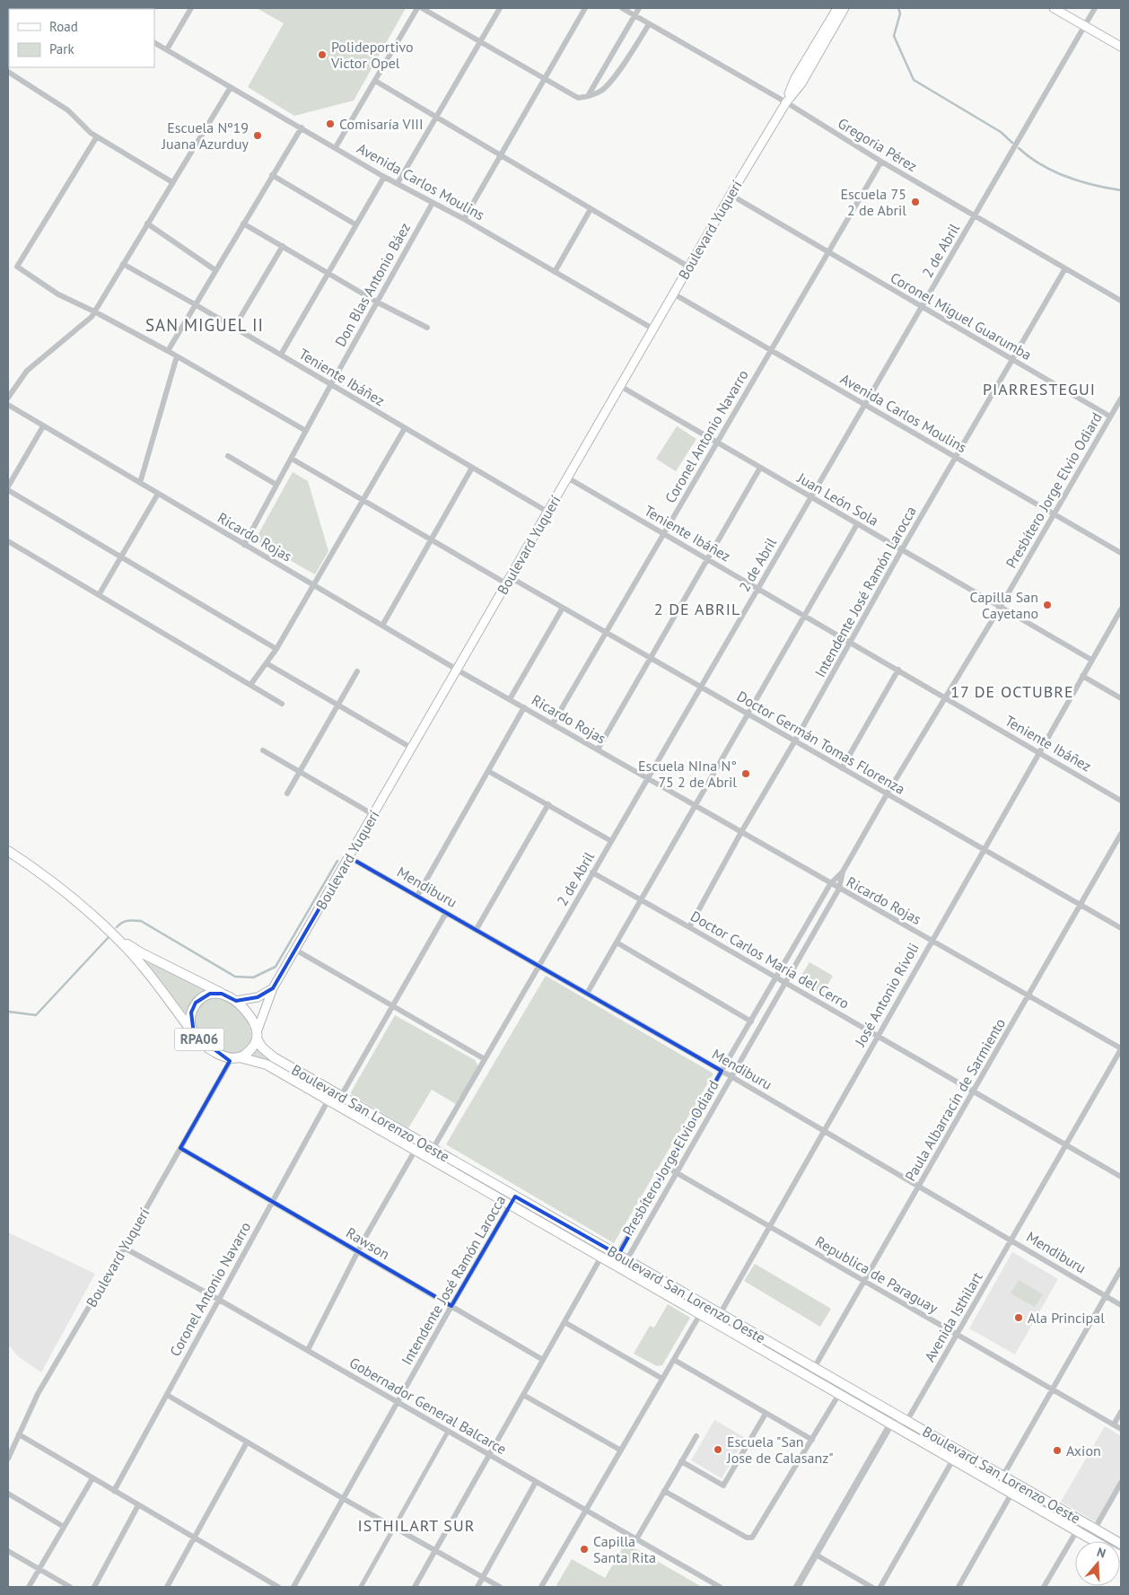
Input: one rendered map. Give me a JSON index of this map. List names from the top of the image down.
{
  "streets": {
    "main road": ["Boulevard Yuquerí", "RPA06", "Boulevard San Lorenzo Oeste"],
    "street": [
      "Gregoria Pérez",
      "Avenida Carlos Moulins",
      "2 de Abril",
      "Don Blas Antonio Báez",
      "Coronel Miguel Guarumba",
      "Teniente Ibáñez",
      "Coronel Antonio Navarro",
      "Presbítero Jorge Elvio Odiard",
      "Juan León Sola",
      "Ricardo Rojas",
      "Intendente José Ramón Larocca",
      "Doctor Germán Tomas Florenza",
      "Mendiburu",
      "Doctor Carlos María del Cerro",
      "José Antonio Rívoli",
      "Paula Albarracín de Sarmiento",
      "Rawson",
      "Republica de Paraguay",
      "Avenida Isthilart",
      "Gobernador General Balcarce"
    ]
  },
  "crossings": [
    ["Gregoria Pérez", "Boulevard Yuquerí"],
    ["Gregoria Pérez", "2 de Abril"],
    ["Gregoria Pérez", "Coronel Antonio Navarro"],
    ["Gregoria Pérez", "Intendente José Ramón Larocca"],
    ["Avenida Carlos Moulins", "Boulevard Yuquerí"],
    ["Avenida Carlos Moulins", "2 de Abril"],
    ["Avenida Carlos Moulins", "Don Blas Antonio Báez"],
    ["Avenida Carlos Moulins", "Coronel Antonio Navarro"],
    ["Avenida Carlos Moulins", "Presbítero Jorge Elvio Odiard"],
    ["Avenida Carlos Moulins", "Intendente José Ramón Larocca"],
    ["Boulevard Yuquerí", "Coronel Miguel Guarumba"],
    ["Boulevard Yuquerí", "Teniente Ibáñez"],
    ["Boulevard Yuquerí", "Juan León Sola"],
    ["Boulevard Yuquerí", "Ricardo Rojas"],
    ["Boulevard Yuquerí", "Doctor Germán Tomas Florenza"],
    ["Boulevard Yuquerí", "Mendiburu"],
    ["Boulevard Yuquerí", "RPA06"],
    ["Boulevard Yuquerí", "Boulevard San Lorenzo Oeste"],
    ["Boulevard Yuquerí", "Rawson"],
    ["Boulevard Yuquerí", "Gobernador General Balcarce"],
    ["2 de Abril", "Coronel Miguel Guarumba"],
    ["2 de Abril", "Teniente Ibáñez"],
    ["2 de Abril", "Juan León Sola"],
    ["2 de Abril", "Ricardo Rojas"],
    ["2 de Abril", "Doctor Germán Tomas Florenza"],
    ["2 de Abril", "Mendiburu"],
    ["2 de Abril", "Doctor Carlos María del Cerro"],
    ["2 de Abril", "Boulevard San Lorenzo Oeste"],
    ["Don Blas Antonio Báez", "Teniente Ibáñez"],
    ["Don Blas Antonio Báez", "Ricardo Rojas"],
    ["Don Blas Antonio Báez", "Doctor Germán Tomas Florenza"],
    ["Coronel Miguel Guarumba", "Coronel Antonio Navarro"],
    ["Coronel Miguel Guarumba", "Presbítero Jorge Elvio Odiard"],
    ["Coronel Miguel Guarumba", "Intendente José Ramón Larocca"],
    ["Teniente Ibáñez", "Coronel Antonio Navarro"],
    ["Teniente Ibáñez", "Presbítero Jorge Elvio Odiard"],
    ["Teniente Ibáñez", "Intendente José Ramón Larocca"],
    ["Teniente Ibáñez", "José Antonio Rívoli"],
    ["Coronel Antonio Navarro", "Juan León Sola"],
    ["Coronel Antonio Navarro", "Ricardo Rojas"],
    ["Coronel Antonio Navarro", "Doctor Germán Tomas Florenza"],
    ["Coronel Antonio Navarro", "Boulevard San Lorenzo Oeste"],
    ["Coronel Antonio Navarro", "Rawson"],
    ["Coronel Antonio Navarro", "Gobernador General Balcarce"],
    ["Presbítero Jorge Elvio Odiard", "Juan León Sola"],
    ["Presbítero Jorge Elvio Odiard", "Ricardo Rojas"],
    ["Presbítero Jorge Elvio Odiard", "Doctor Germán Tomas Florenza"],
    ["Presbítero Jorge Elvio Odiard", "Mendiburu"],
    ["Presbítero Jorge Elvio Odiard", "Doctor Carlos María del Cerro"],
    ["Presbítero Jorge Elvio Odiard", "Boulevard San Lorenzo Oeste"],
    ["Presbítero Jorge Elvio Odiard", "Republica de Paraguay"],
    ["Juan León Sola", "Intendente José Ramón Larocca"],
    ["Juan León Sola", "José Antonio Rívoli"],
    ["Ricardo Rojas", "Intendente José Ramón Larocca"],
    ["Ricardo Rojas", "José Antonio Rívoli"],
    ["Ricardo Rojas", "Paula Albarracín de Sarmiento"],
    ["Ricardo Rojas", "Avenida Isthilart"],
    ["Intendente José Ramón Larocca", "Doctor Germán Tomas Florenza"],
    ["Intendente José Ramón Larocca", "Doctor Carlos María del Cerro"],
    ["Intendente José Ramón Larocca", "Boulevard San Lorenzo Oeste"],
    ["Intendente José Ramón Larocca", "Rawson"],
    ["Intendente José Ramón Larocca", "Gobernador General Balcarce"],
    ["Doctor Germán Tomas Florenza", "José Antonio Rívoli"],
    ["Doctor Germán Tomas Florenza", "Paula Albarracín de Sarmiento"],
    ["Mendiburu", "José Antonio Rívoli"],
    ["Mendiburu", "Paula Albarracín de Sarmiento"],
    ["Mendiburu", "Avenida Isthilart"],
    ["Doctor Carlos María del Cerro", "José Antonio Rívoli"],
    ["Doctor Carlos María del Cerro", "Paula Albarracín de Sarmiento"],
    ["Doctor Carlos María del Cerro", "Avenida Isthilart"],
    ["José Antonio Rívoli", "Boulevard San Lorenzo Oeste"],
    ["José Antonio Rívoli", "Republica de Paraguay"],
    ["RPA06", "Boulevard San Lorenzo Oeste"],
    ["Paula Albarracín de Sarmiento", "Boulevard San Lorenzo Oeste"],
    ["Paula Albarracín de Sarmiento", "Republica de Paraguay"],
    ["Boulevard San Lorenzo Oeste", "Avenida Isthilart"],
    ["Republica de Paraguay", "Avenida Isthilart"]
  ],
  "districts": [
    "SAN MIGUEL II",
    "PIARRESTEGUI",
    "2 DE ABRIL",
    "17 DE OCTUBRE",
    "ISTHILART SUR"
  ],
  "places": [
    "Polideportivo Victor Opel",
    "Comisaría VIII",
    "Escuela Nº19 Juana Azurduy",
    "Escuela 75 2 de Abril",
    "Capilla San Cayetano",
    "Escuela NIna N° 75 2 de Abril",
    "Ala Principal",
    "Escuela \"San Jose de Calasanz\"",
    "Axion",
    "Capilla Santa Rita"
  ],
  "legend": ["Road", "Park"],
  "north": "top"
}
